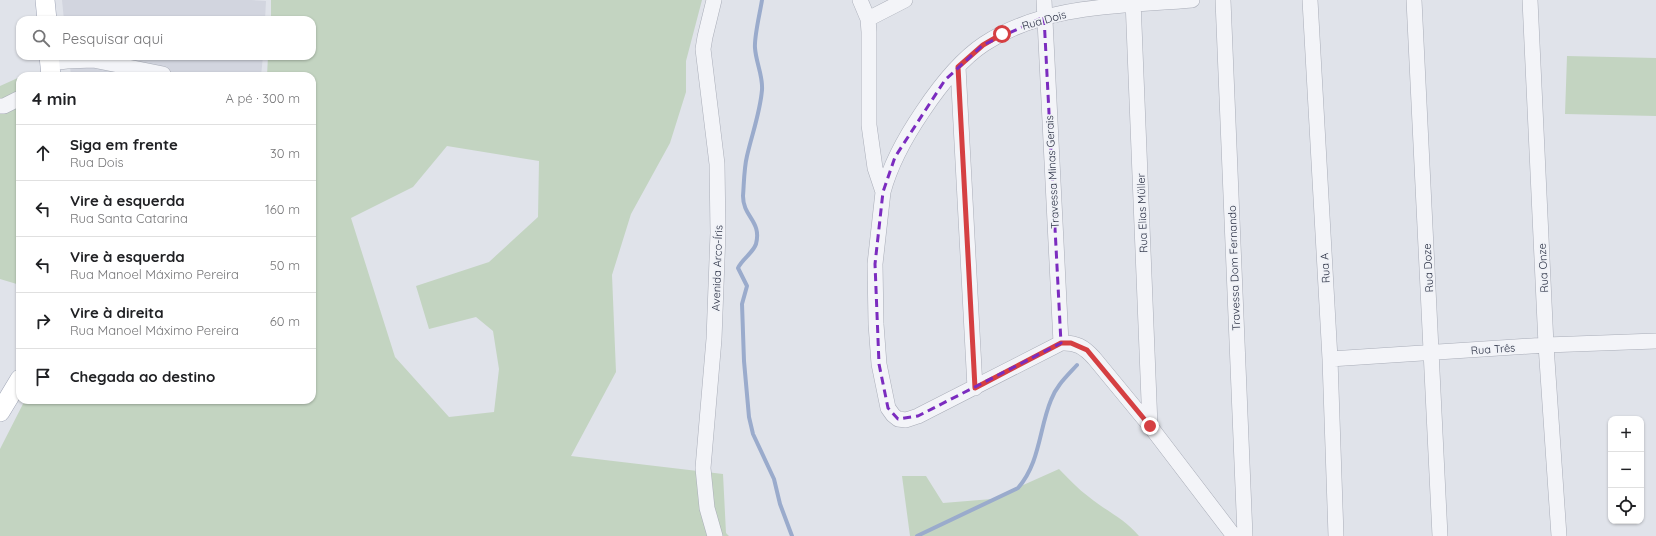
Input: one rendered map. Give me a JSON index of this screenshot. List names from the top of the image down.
{
  "streets": {
    "street": [
      "Rua Dois",
      "Travessa Minas Gerais",
      "Rua Elias Müller",
      "Avenida Arco-Íris",
      "Travessa Dom Fernando",
      "Rua A",
      "Rua Doze",
      "Rua Onze",
      "Rua Três"
    ]
  },
  "crossings": [
    ["Rua Dois", "Travessa Minas Gerais"],
    ["Rua Dois", "Rua Elias Müller"],
    ["Rua A", "Rua Três"],
    ["Rua Doze", "Rua Três"],
    ["Rua Onze", "Rua Três"]
  ],
  "page": {
    "search": "Pesquisar aqui",
    "heading": ["4 min", "A pé · 300 m"],
    "list": [
      ["Siga em frente", "Rua Dois", "30 m"],
      ["Vire à esquerda", "Rua Santa Catarina", "160 m"],
      ["Vire à esquerda", "Rua Manoel Máximo Pereira", "50 m"],
      ["Vire à direita", "Rua Manoel Máximo Pereira", "60 m"],
      "Chegada ao destino"
    ],
    "map_buttons": ["+", "−"]
  }
}
